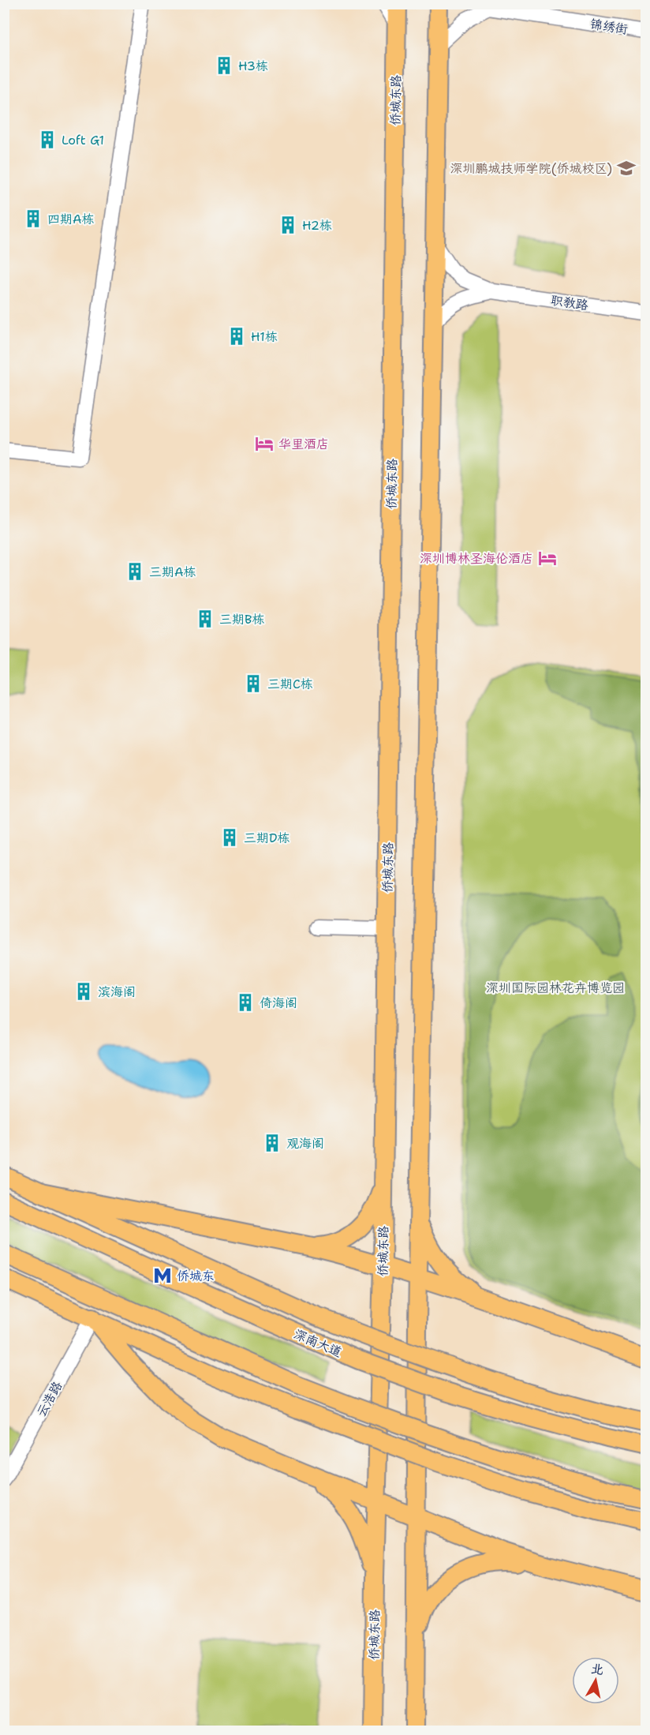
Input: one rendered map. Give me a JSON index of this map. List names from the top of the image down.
{
  "streets": {
    "main road": ["侨城东路", "深南大道"],
    "street": ["锦绣街", "职教路", "云浩路"]
  },
  "parks": ["深圳国际园林花卉博览园"],
  "places": {
    "building": [
      "H3栋",
      "Loft G1",
      "四期A栋",
      "H2栋",
      "H1栋",
      "三期A栋",
      "三期B栋",
      "三期C栋",
      "三期D栋",
      "滨海阁",
      "倚海阁",
      "观海阁"
    ],
    "school or university": ["深圳鹏城技师学院(侨城校区)"],
    "hotel": ["华里酒店", "深圳博林圣海伦酒店"],
    "metro station": ["侨城东"]
  },
  "north": "top"
}
